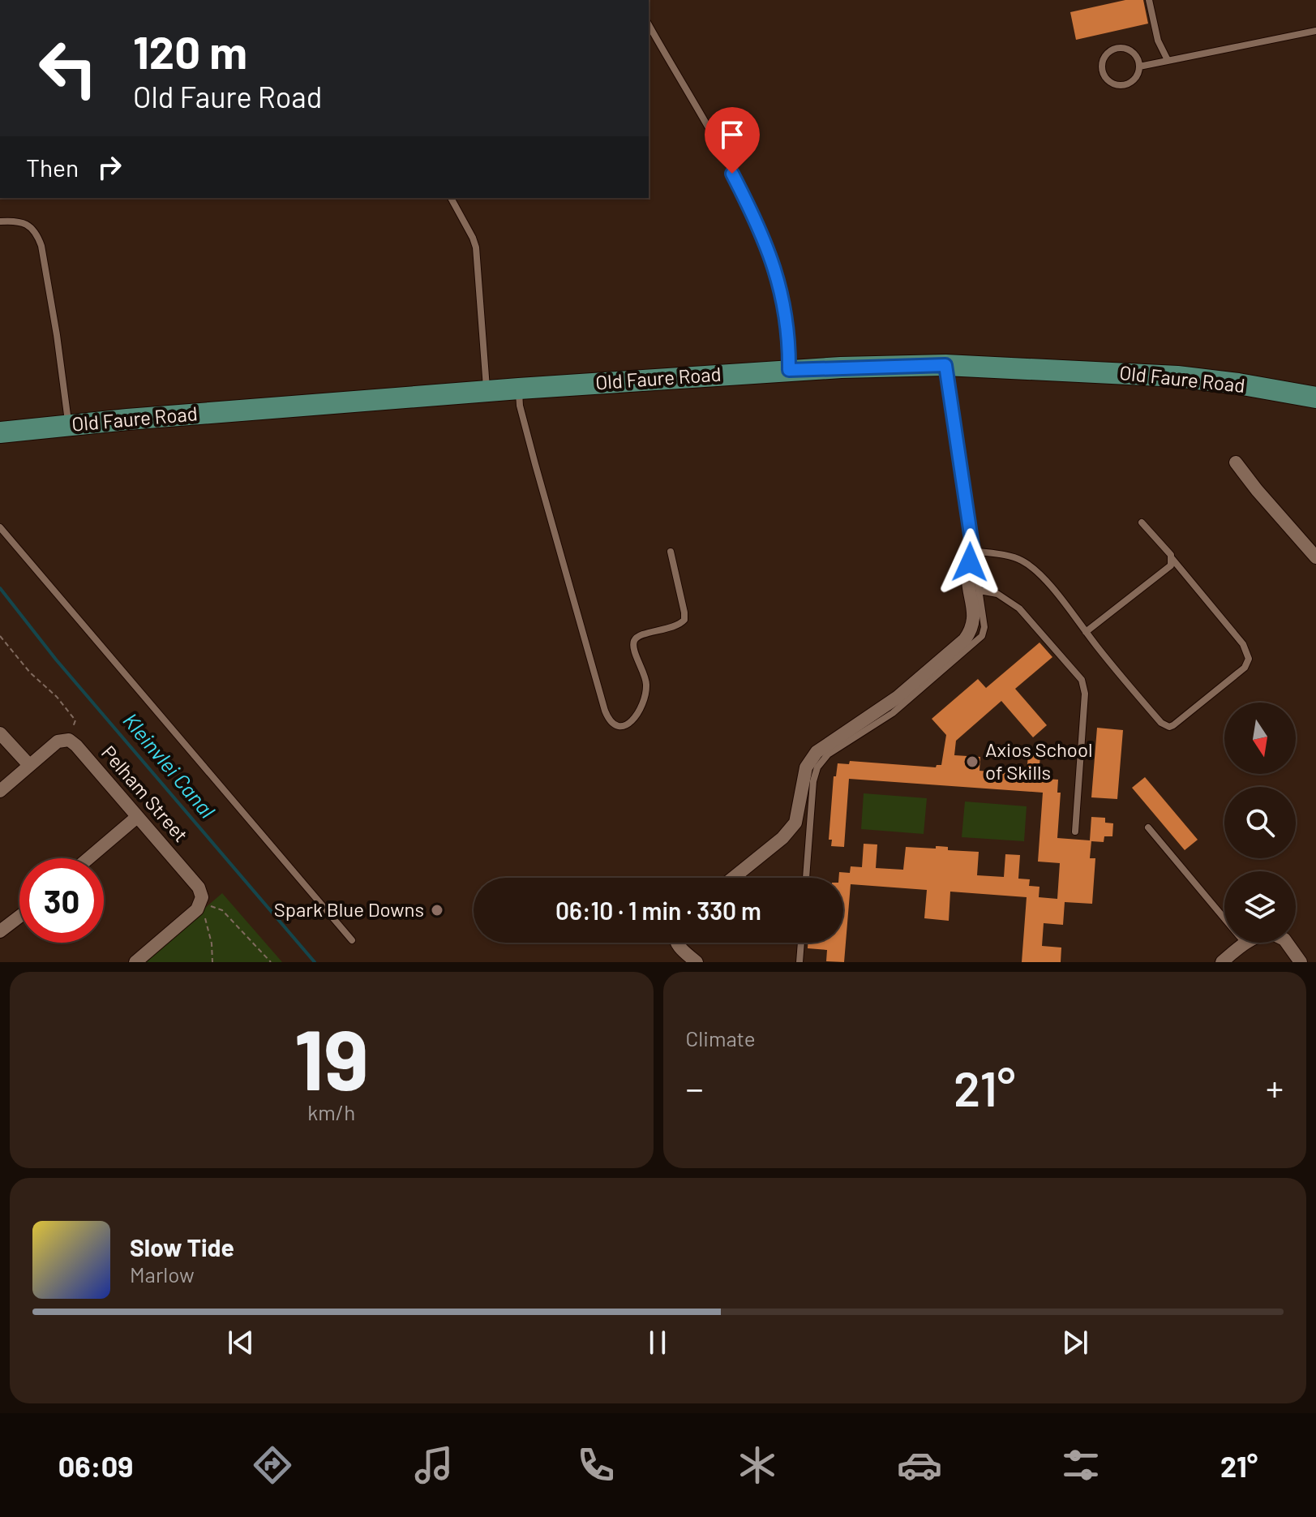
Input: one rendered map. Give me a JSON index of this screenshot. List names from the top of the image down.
{
  "streets": {
    "main road": ["Old Faure Road"],
    "street": ["Pelham Street"]
  },
  "water": ["Kleinvlei Canal"],
  "places": ["Axios School of Skills", "Spark Blue Downs"],
  "north": "bottom",
  "page": {
    "turn": ["120 m", "Old Faure Road"],
    "then": "Then",
    "limit": "30",
    "trip": "06:10 · 1 min · 330 m",
    "tile": [
      ["19", "km/h"],
      "Climate"
    ],
    "heat": ["−", "21°", "+"],
    "song": ["Slow Tide", "Marlow"],
    "tabs": ["06:09", "21°"]
  }
}
